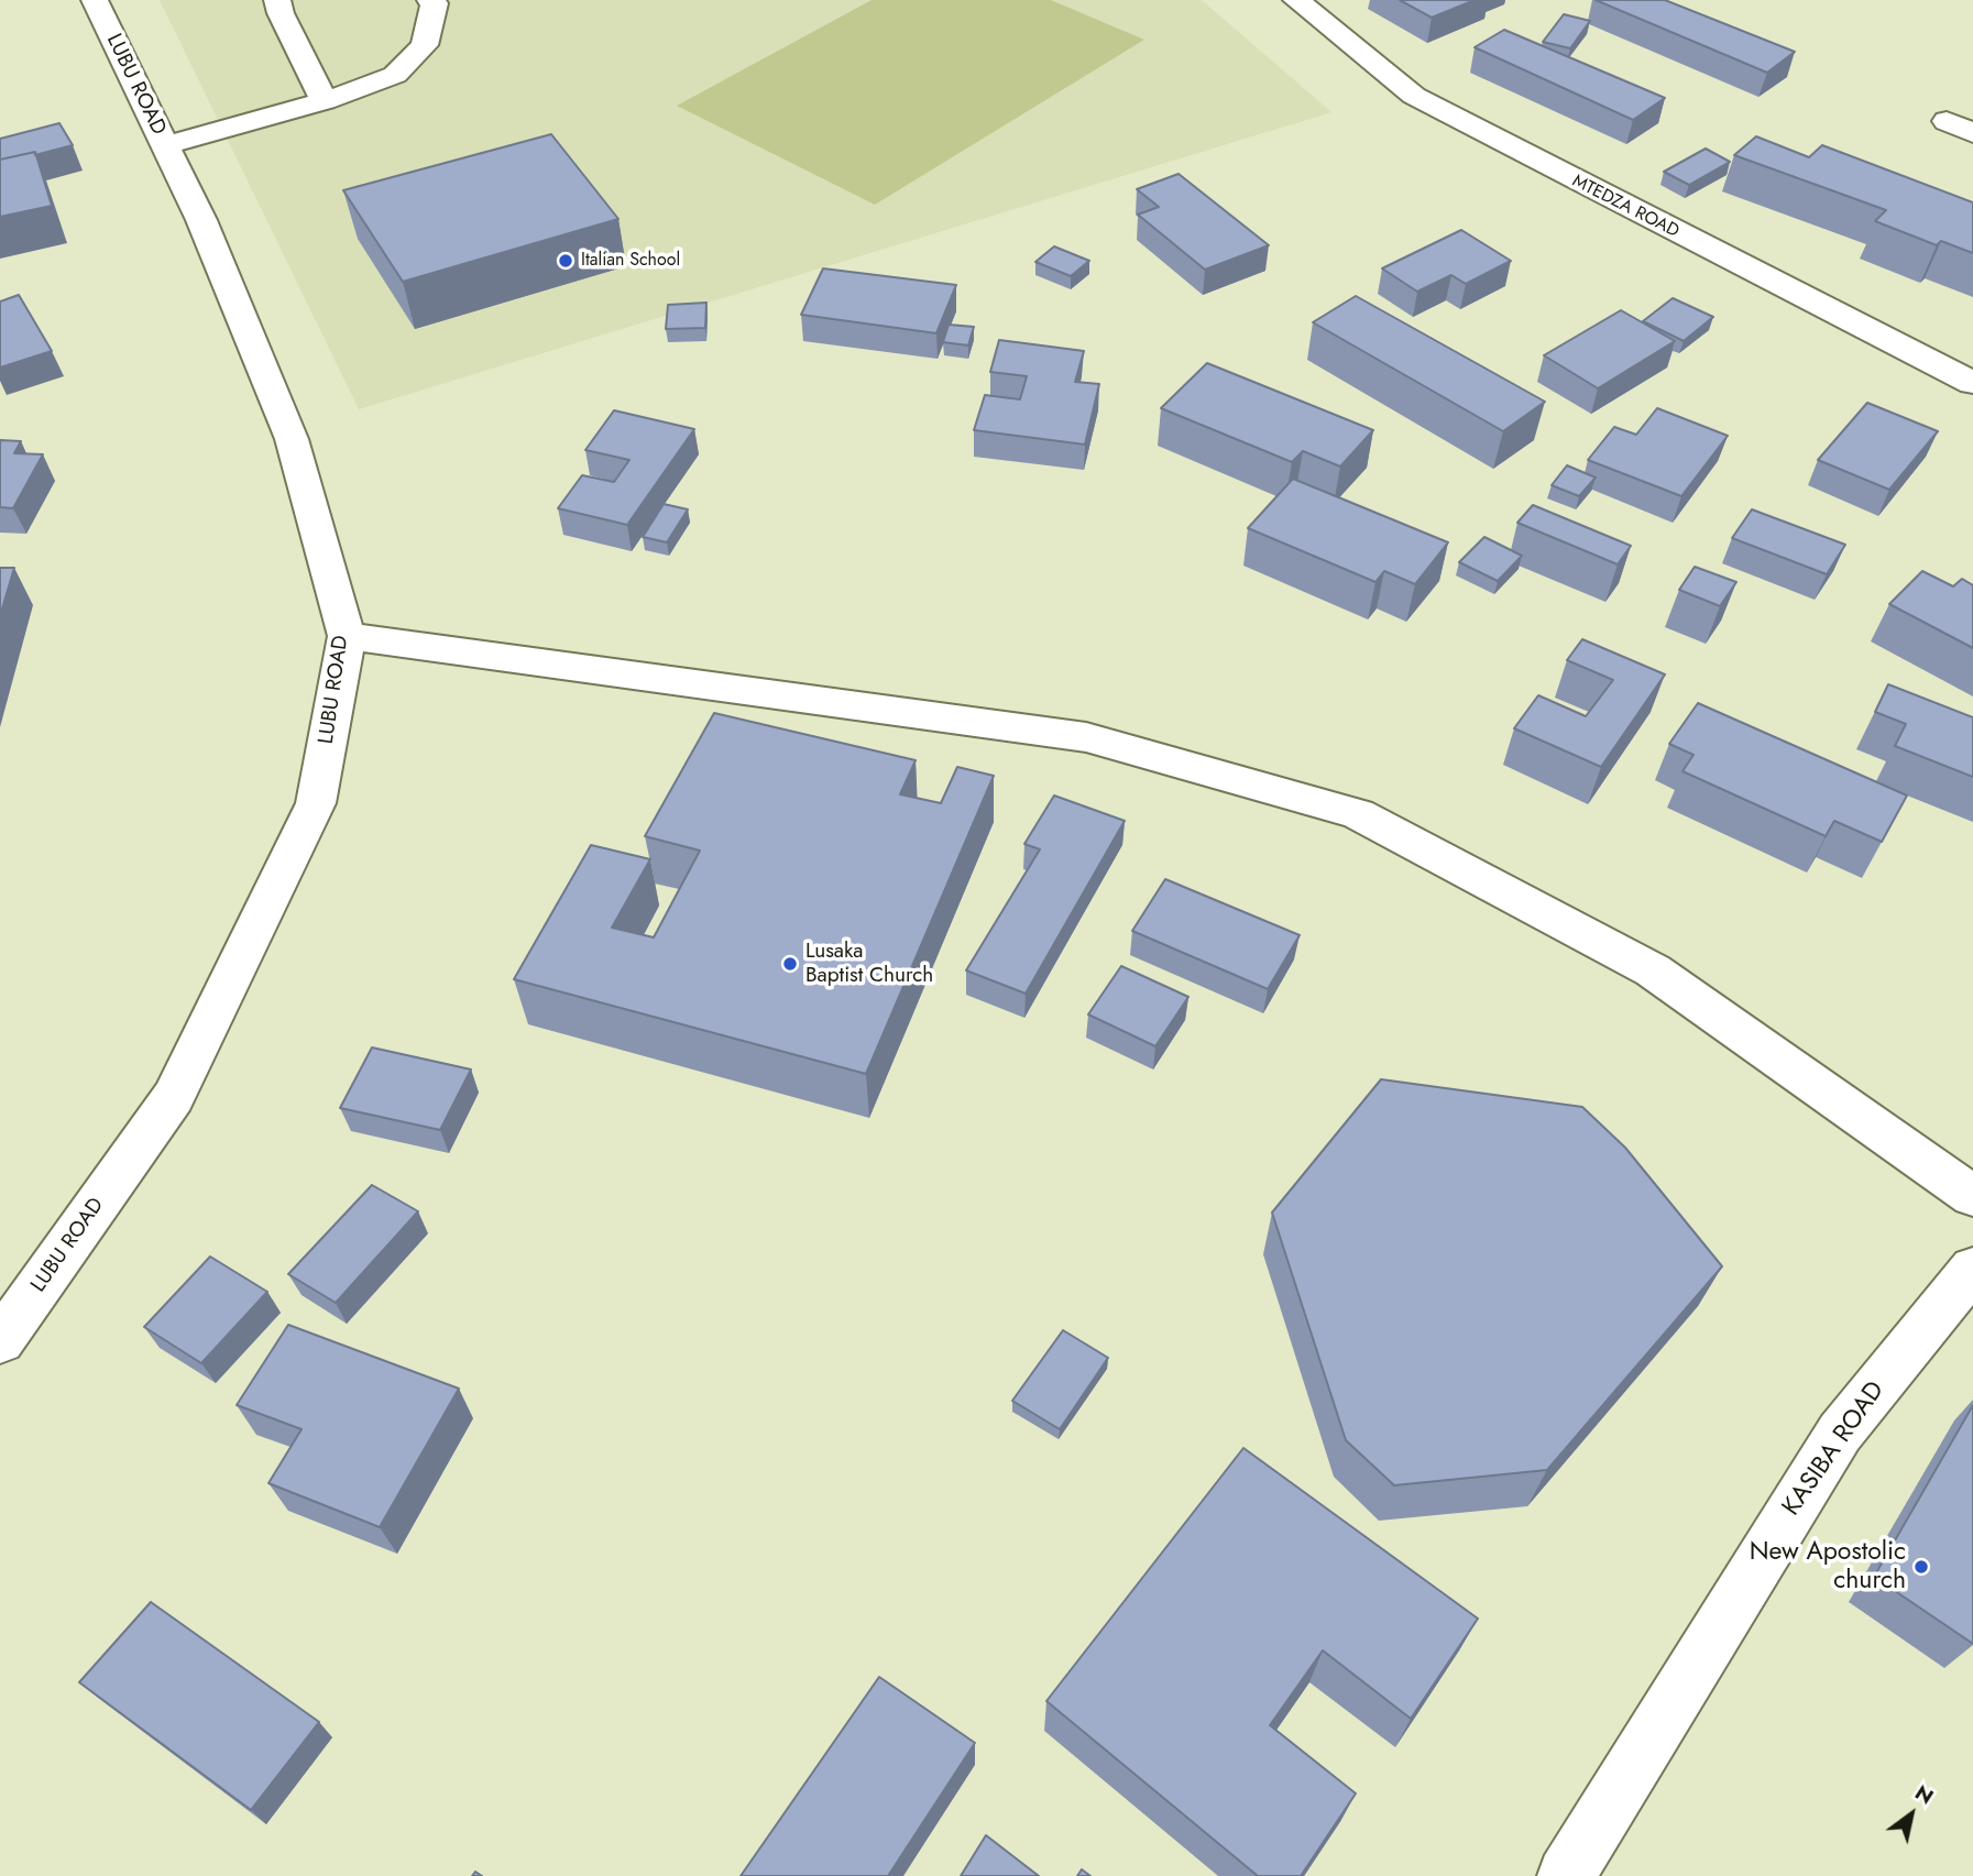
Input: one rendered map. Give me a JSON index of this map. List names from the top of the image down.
{
  "streets": {
    "street": ["LUBU ROAD", "MTEDZA ROAD", "KASIBA ROAD"]
  },
  "places": ["Italian School", "Lusaka Baptist Church", "New Apostolic church"],
  "north": "top right"
}
